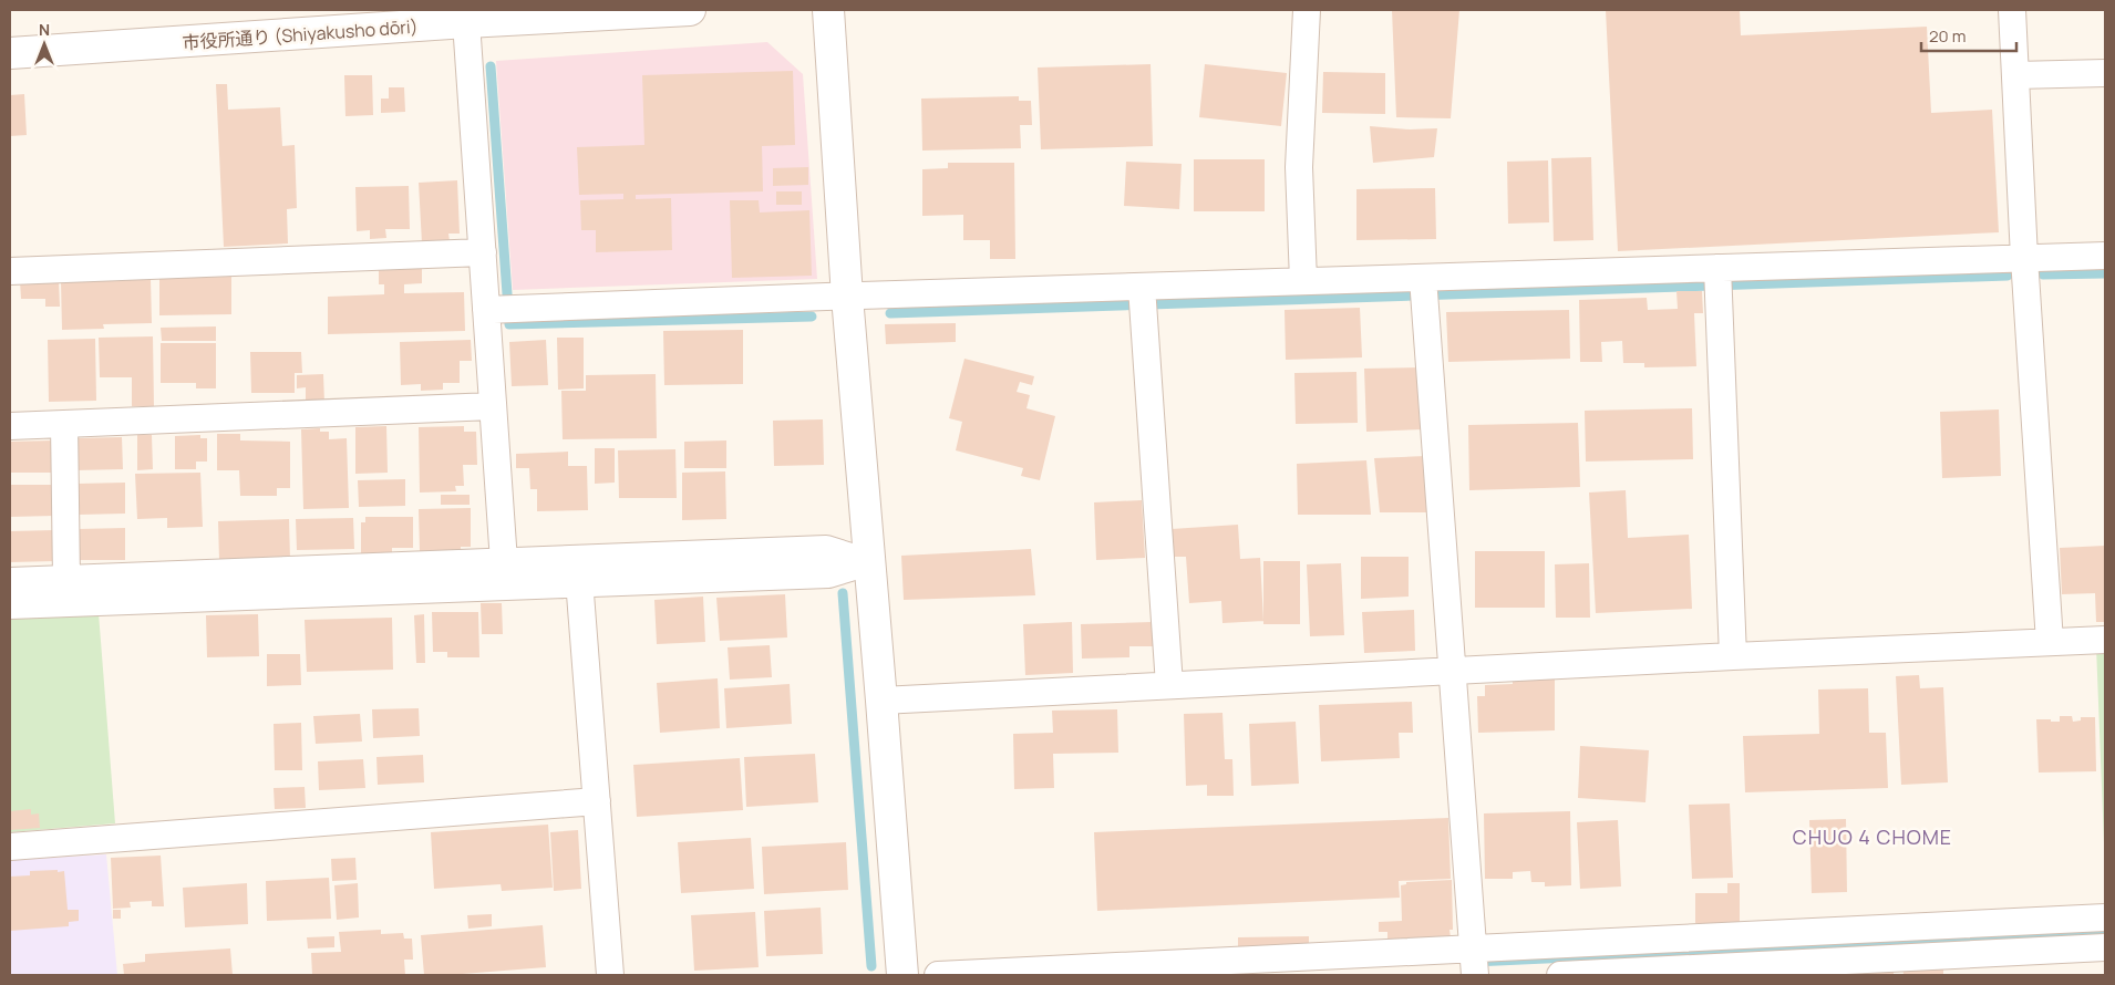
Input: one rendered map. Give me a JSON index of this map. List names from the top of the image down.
{
  "streets": {
    "street": ["市役所通り (Shiyakusho dōri)"]
  },
  "districts": ["CHUO 4 CHOME"],
  "scale_bar": "20 m",
  "north": "top"
}
